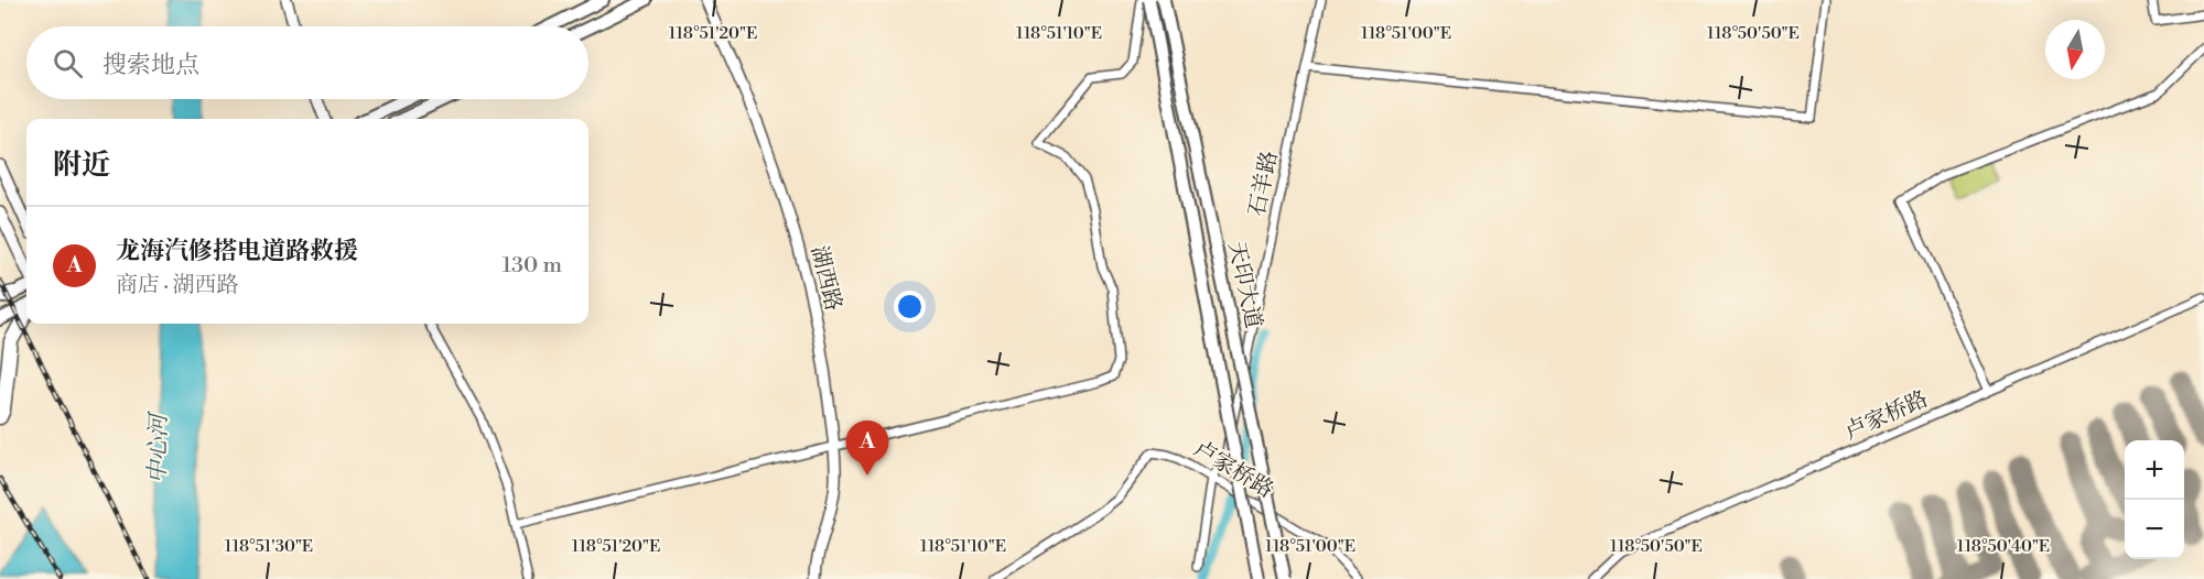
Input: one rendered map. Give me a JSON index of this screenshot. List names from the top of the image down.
{
  "streets": {
    "main road": ["天印大道"],
    "street": ["石羊路", "湖西路", "卢家桥路"]
  },
  "crossings": [
    ["石羊路", "卢家桥路"]
  ],
  "water": ["中心河"],
  "north": "bottom",
  "page": {
    "search": "搜索地点",
    "heading": "附近",
    "list": [
      {
        "mark": "A",
        "name": "龙海汽修搭电道路救援",
        "note": "商店 · 湖西路",
        "value": "130 m"
      }
    ],
    "pins": "A",
    "map_buttons": ["+", "−"]
  },
  "coordinates": [
    "118°51'20\"E",
    "118°51'10\"E",
    "118°51'00\"E",
    "118°50'50\"E",
    "118°51'30\"E",
    "118°50'40\"E"
  ]
}
